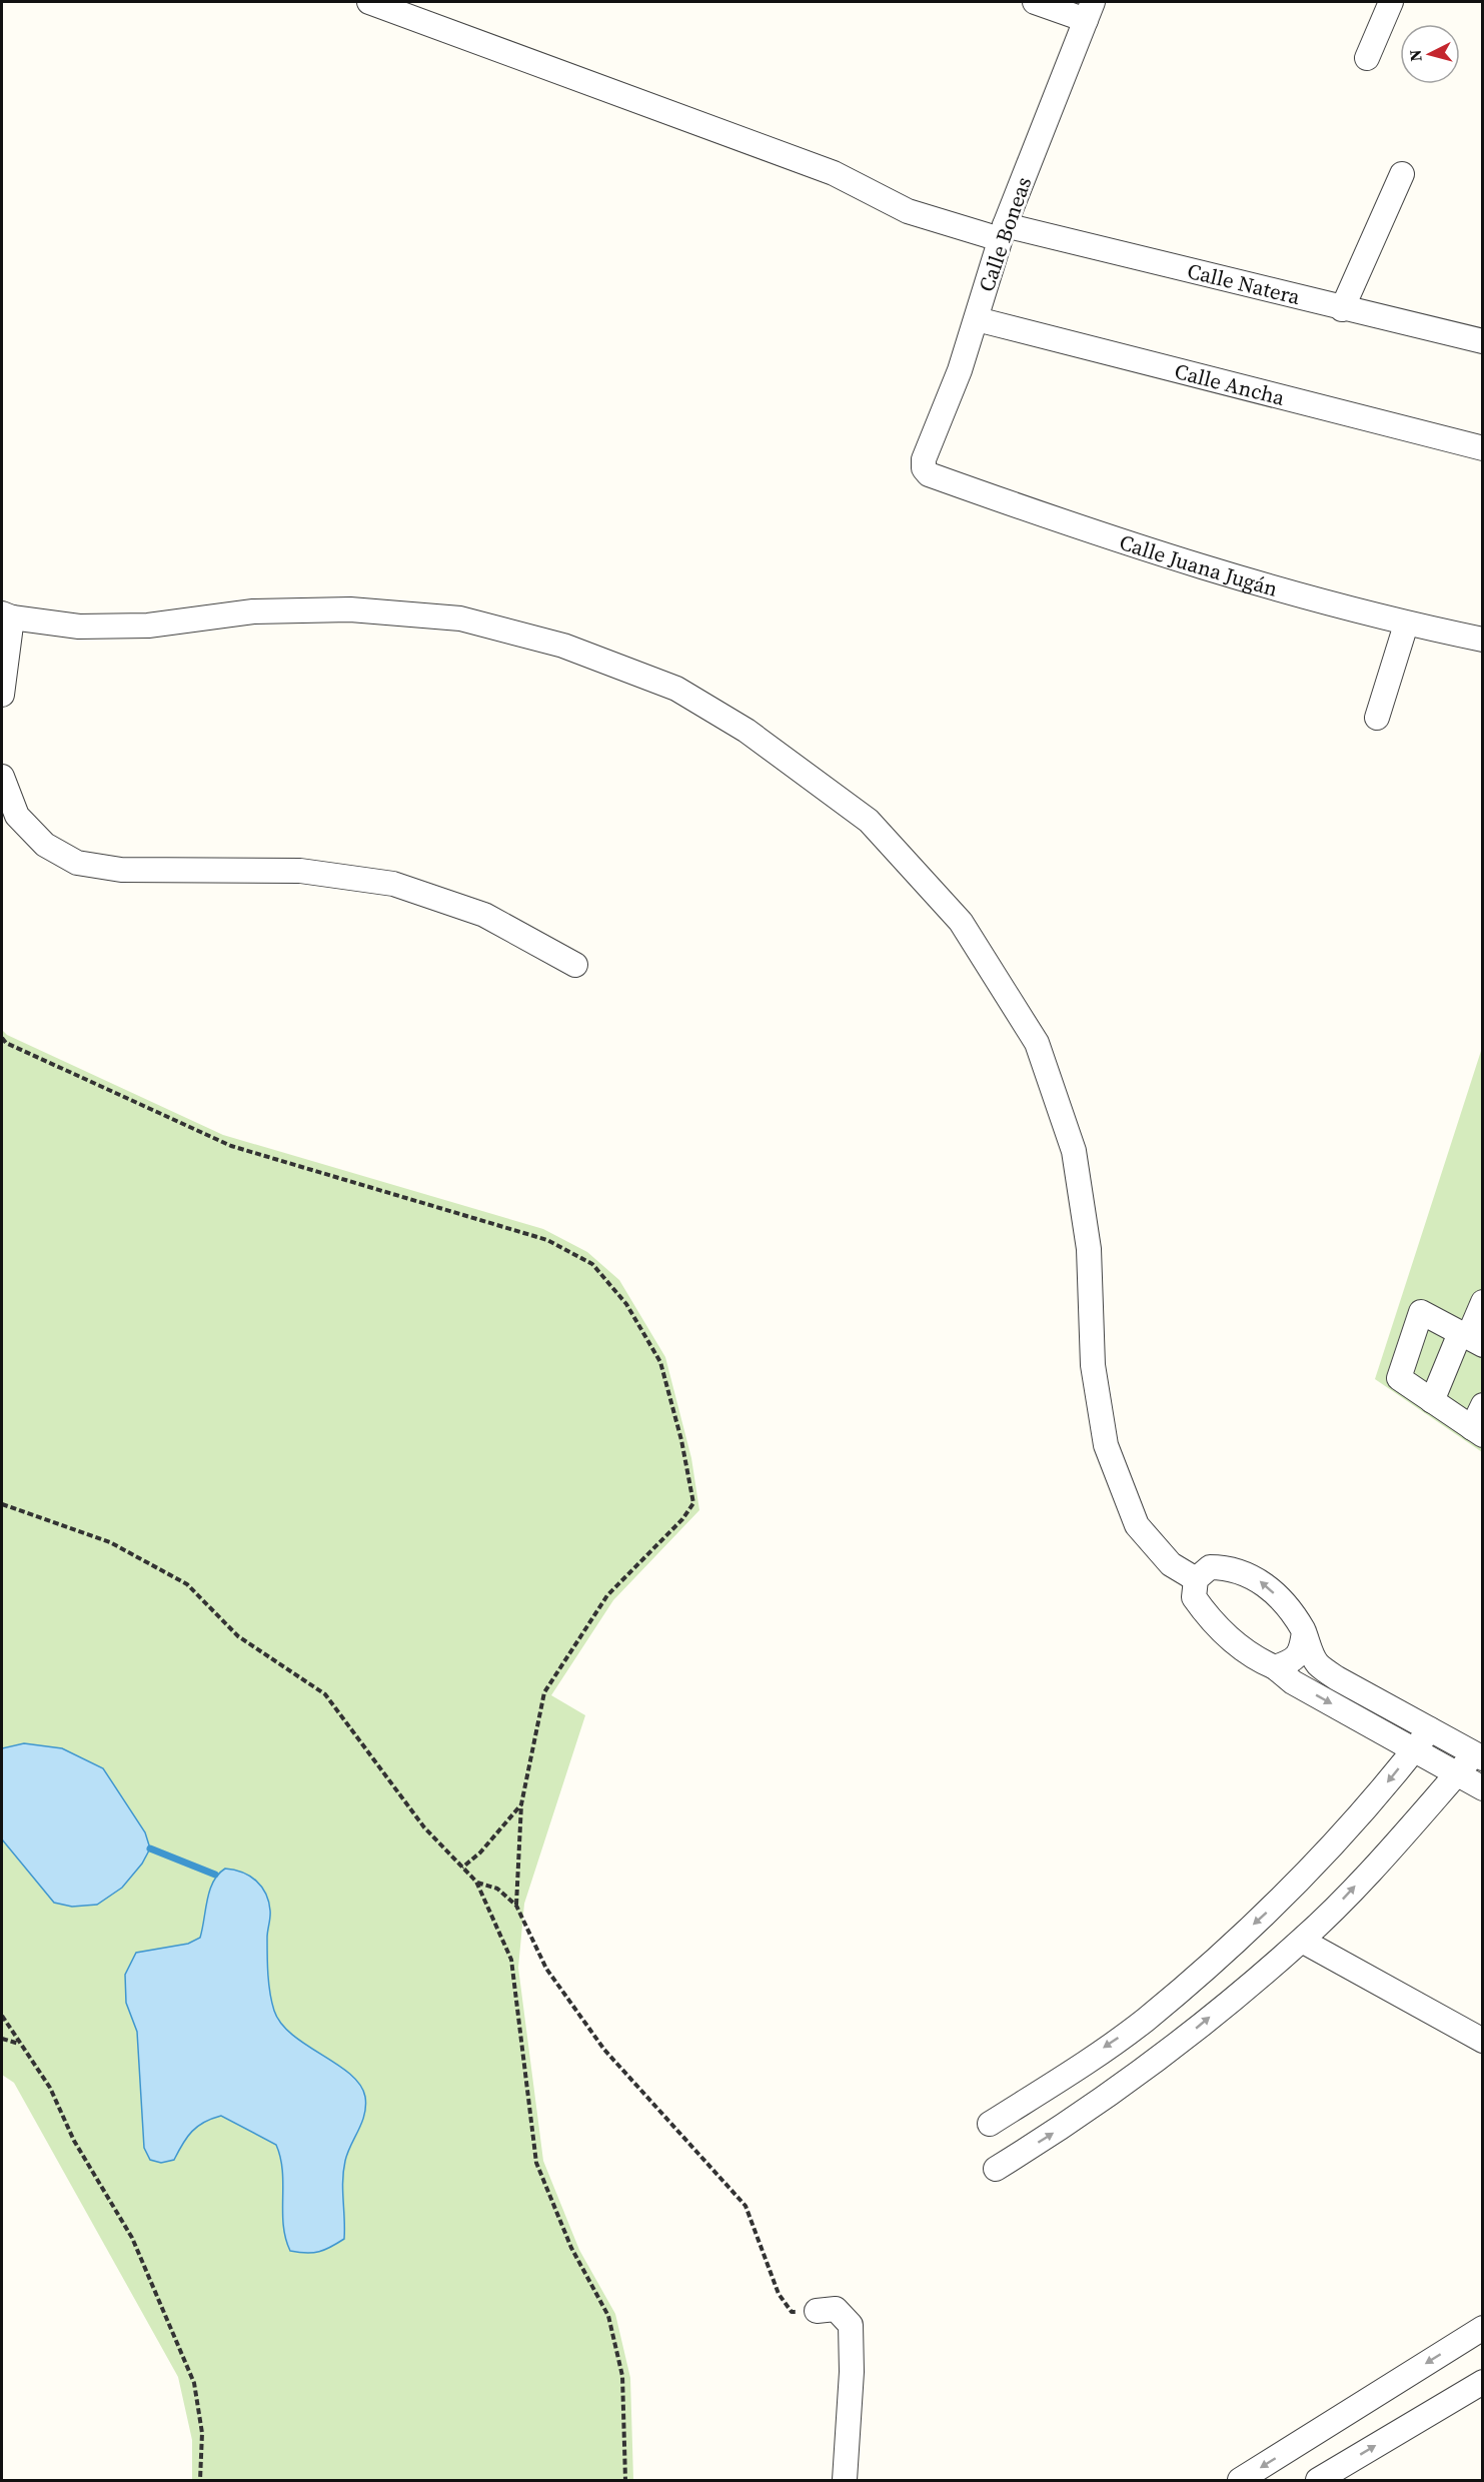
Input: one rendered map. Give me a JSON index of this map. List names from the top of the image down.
{
  "streets": {
    "street": [
      "Calle Boneas",
      "Calle Natera",
      "Calle Ancha",
      "Calle Juana Jugán"
    ]
  },
  "crossings": [
    ["Calle Boneas", "Calle Natera"],
    ["Calle Boneas", "Calle Ancha"],
    ["Calle Boneas", "Calle Juana Jugán"]
  ],
  "north": "left"
}
